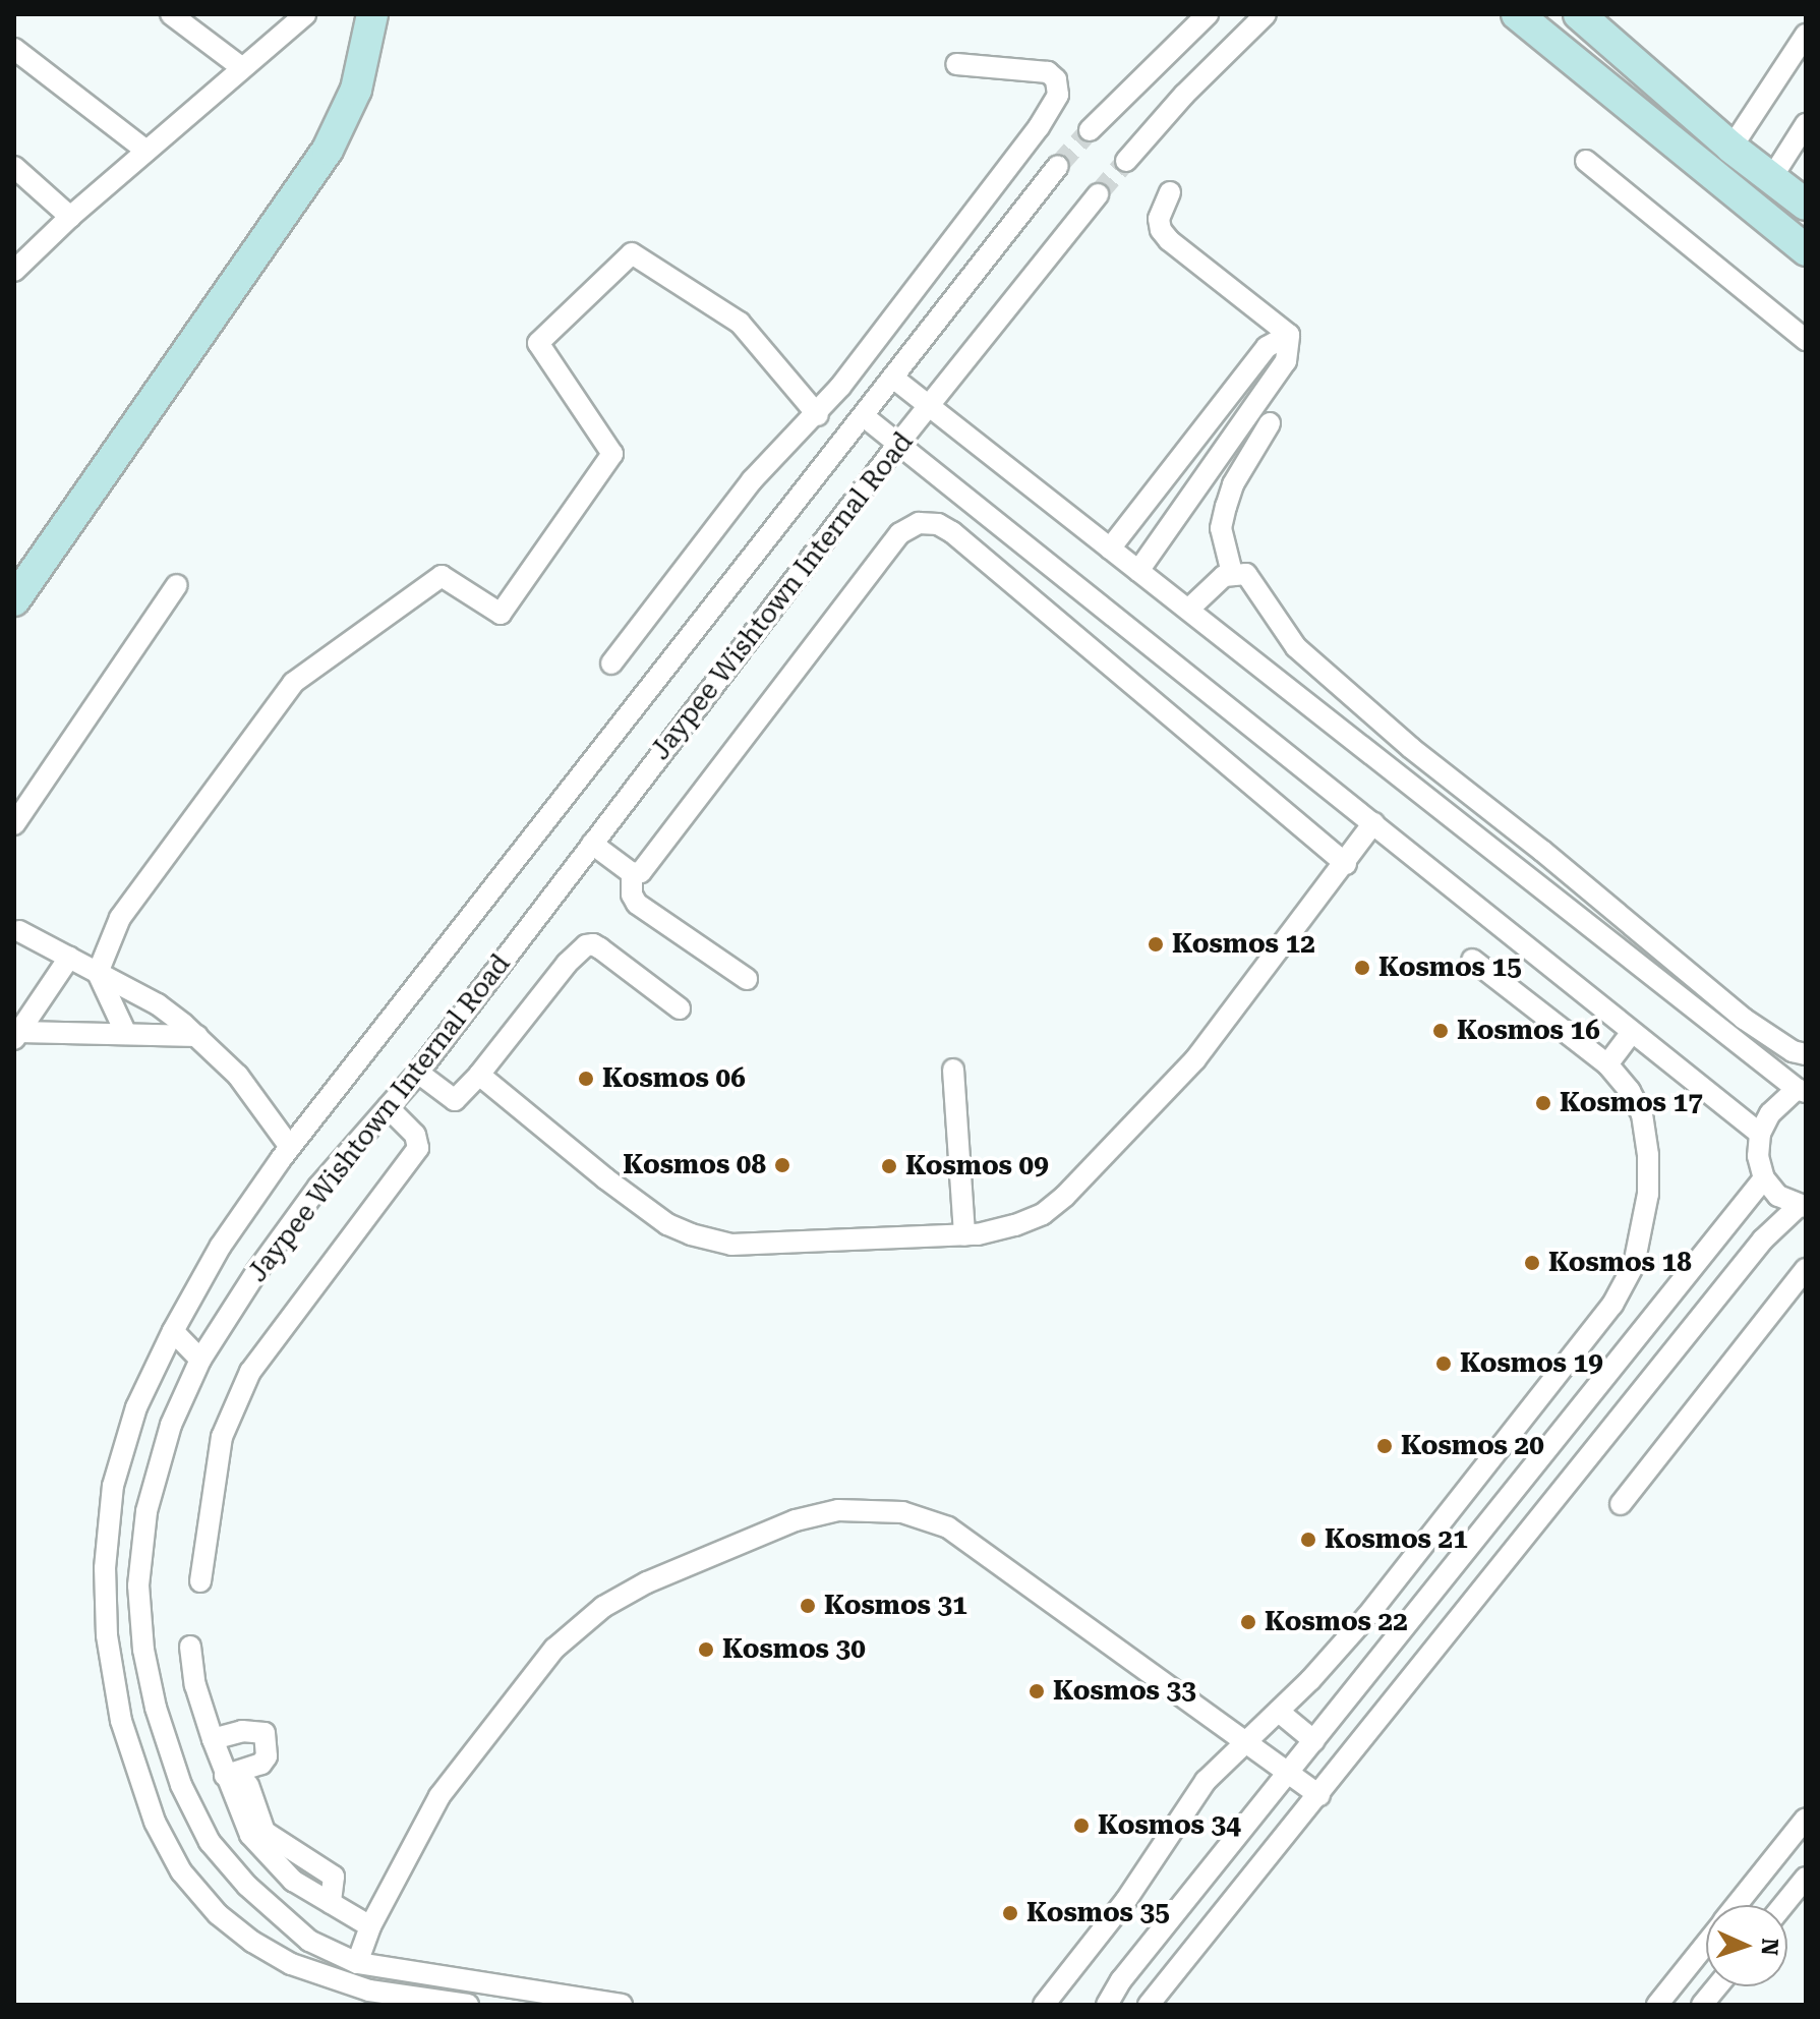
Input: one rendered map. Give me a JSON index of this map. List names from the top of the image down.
{
  "streets": {
    "street": ["Jaypee Wishtown Internal Road"]
  },
  "places": [
    "Kosmos 12",
    "Kosmos 15",
    "Kosmos 16",
    "Kosmos 06",
    "Kosmos 17",
    "Kosmos 08",
    "Kosmos 09",
    "Kosmos 18",
    "Kosmos 19",
    "Kosmos 20",
    "Kosmos 21",
    "Kosmos 31",
    "Kosmos 22",
    "Kosmos 30",
    "Kosmos 33",
    "Kosmos 34",
    "Kosmos 35"
  ],
  "north": "right"
}
